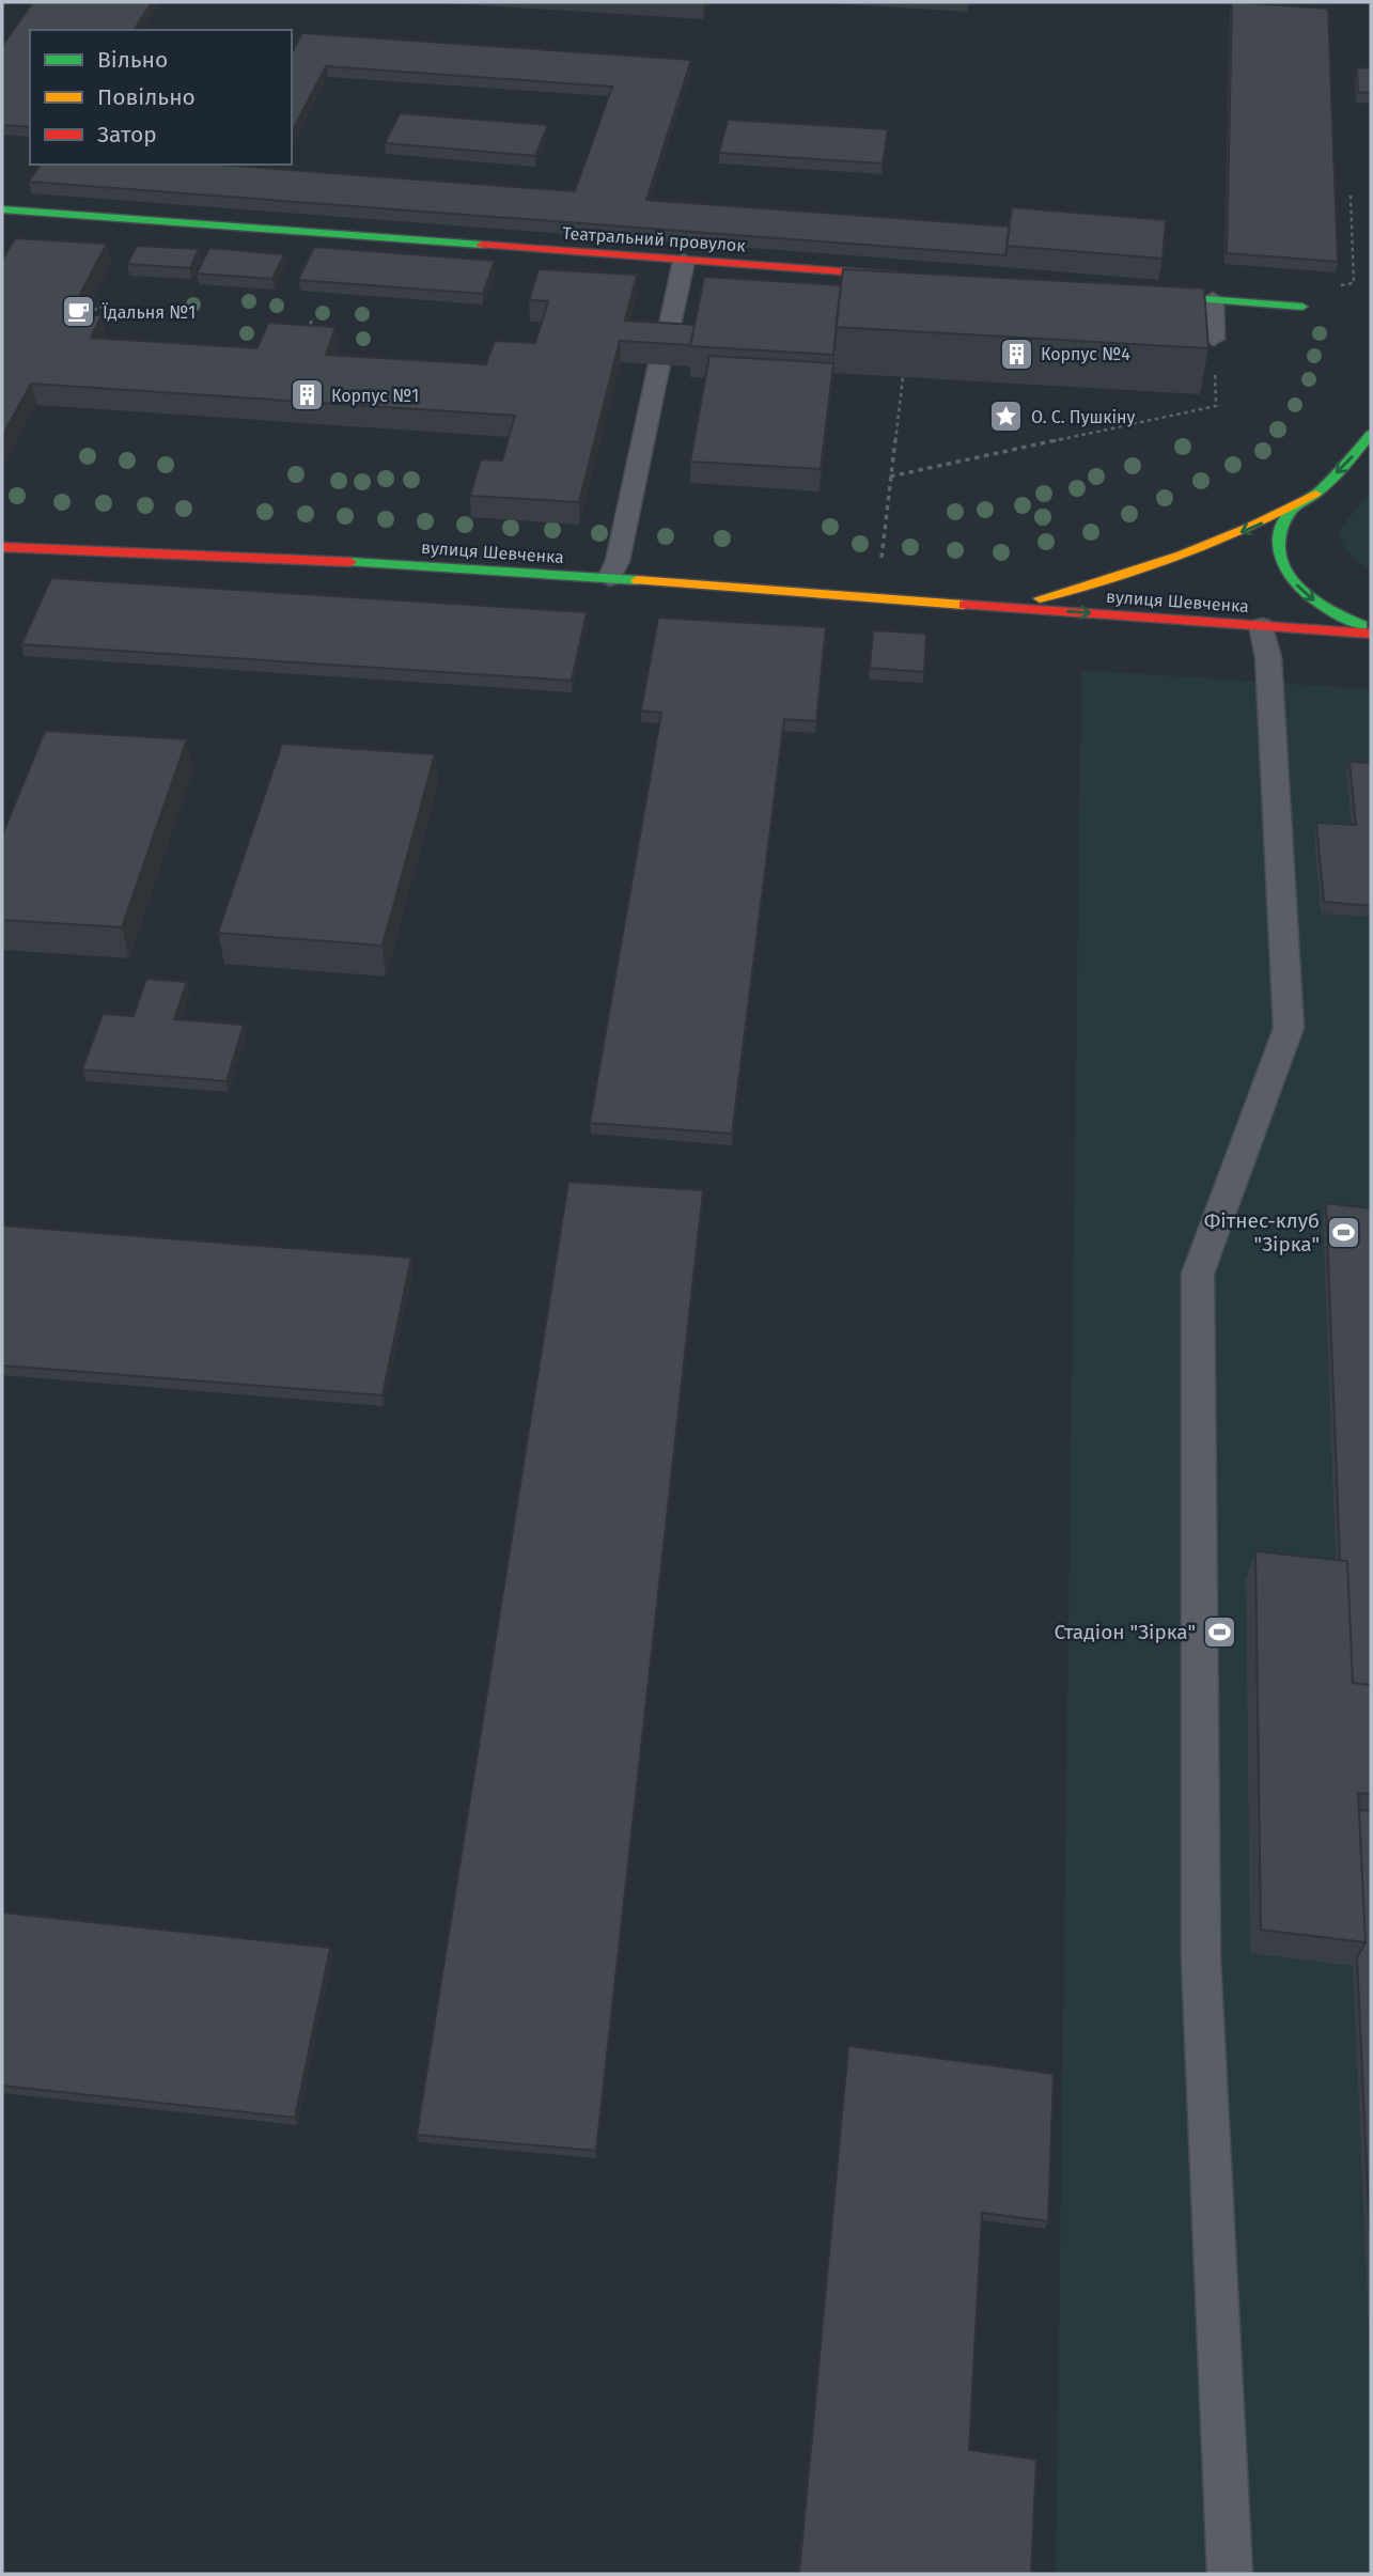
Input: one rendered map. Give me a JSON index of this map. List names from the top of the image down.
{
  "streets": {
    "main road": ["Театральний провулок", "вулиця Шевченка"]
  },
  "places": {
    "cafe": ["Їдальня №1"],
    "building": ["Корпус №4", "Корпус №1"],
    "place": ["О. С. Пушкіну"],
    "sports": ["Фітнес-клуб \"Зірка\"", "Стадіон \"Зірка\""]
  },
  "legend": ["Вільно", "Повільно", "Затор"]
}
